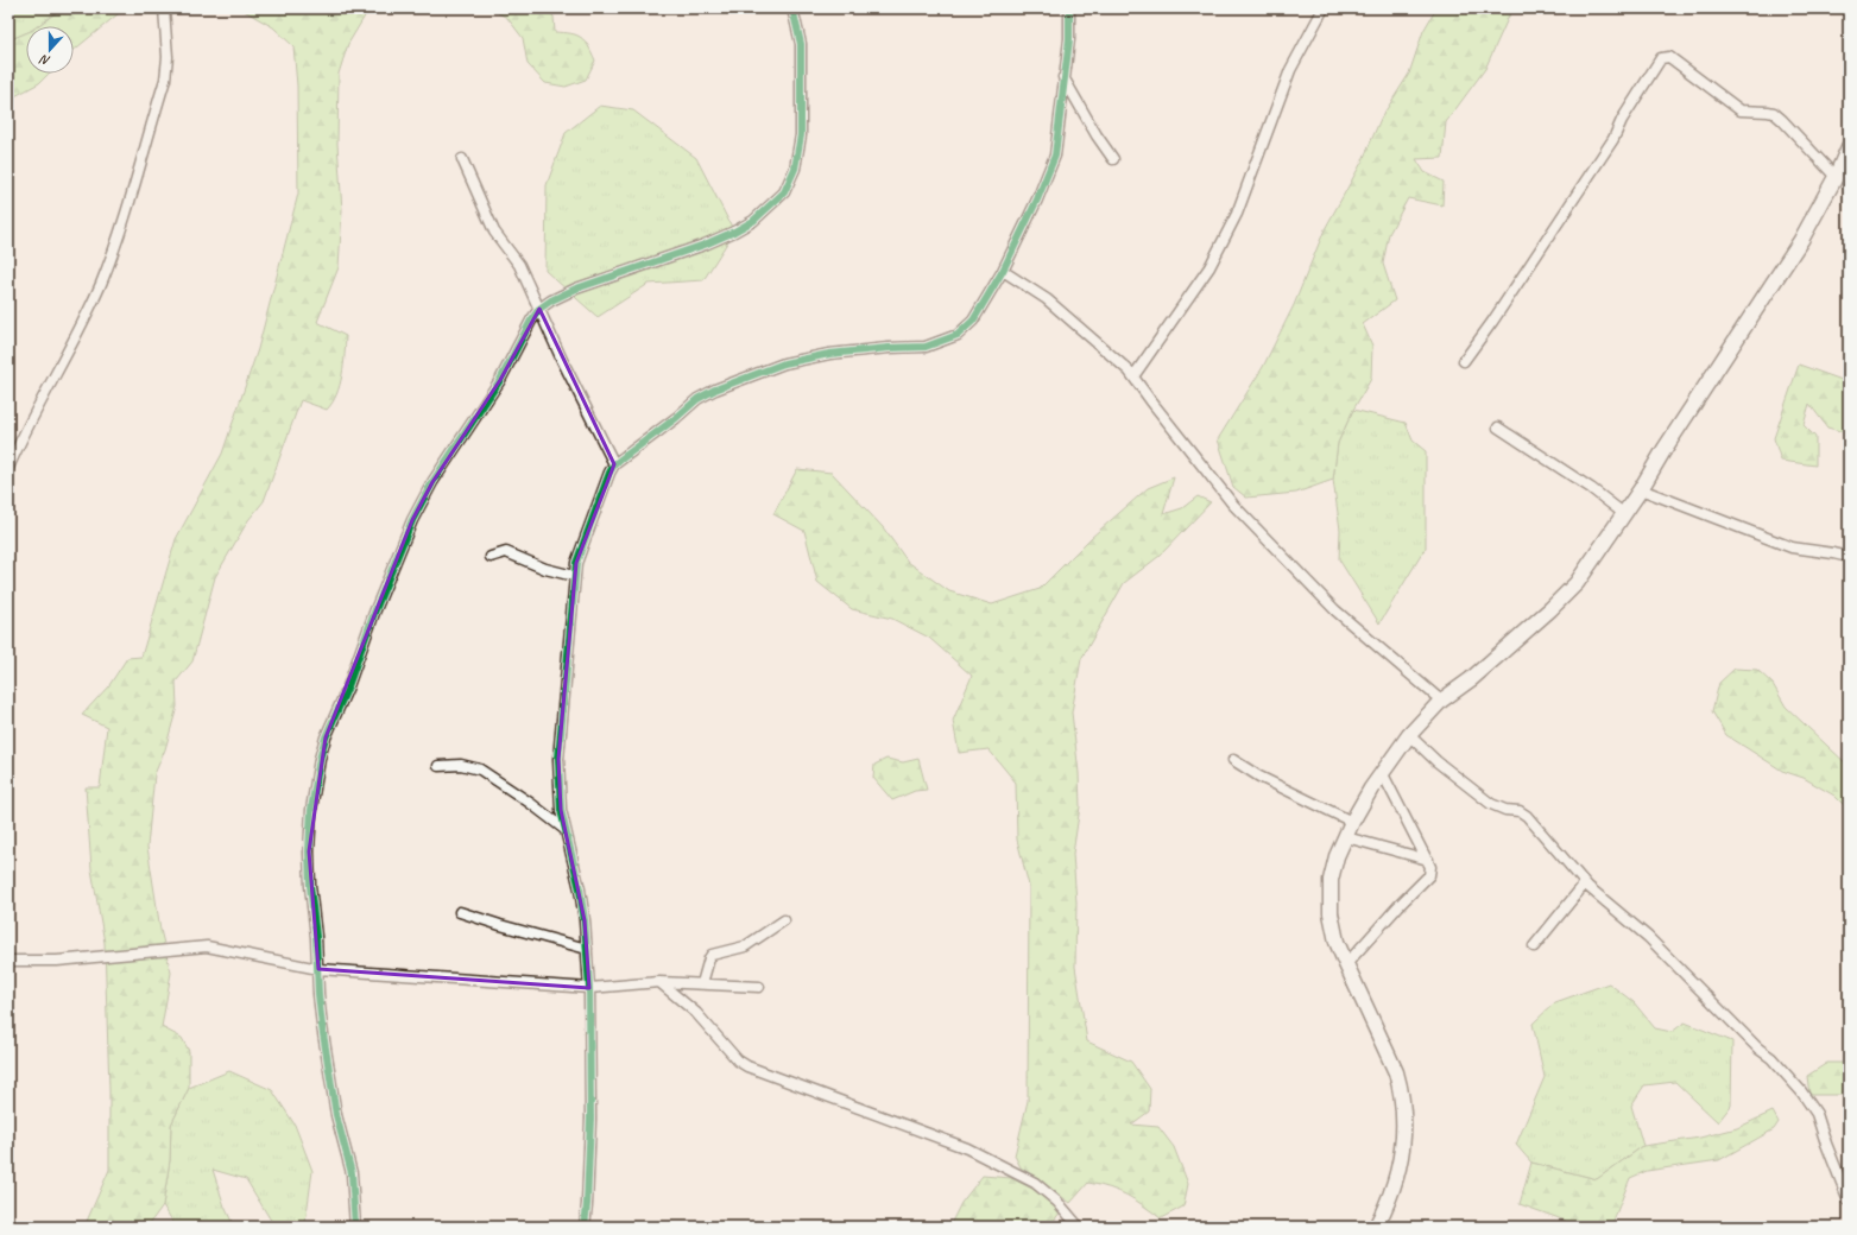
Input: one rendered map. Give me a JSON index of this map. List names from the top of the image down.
{
  "north": "bottom"
}
